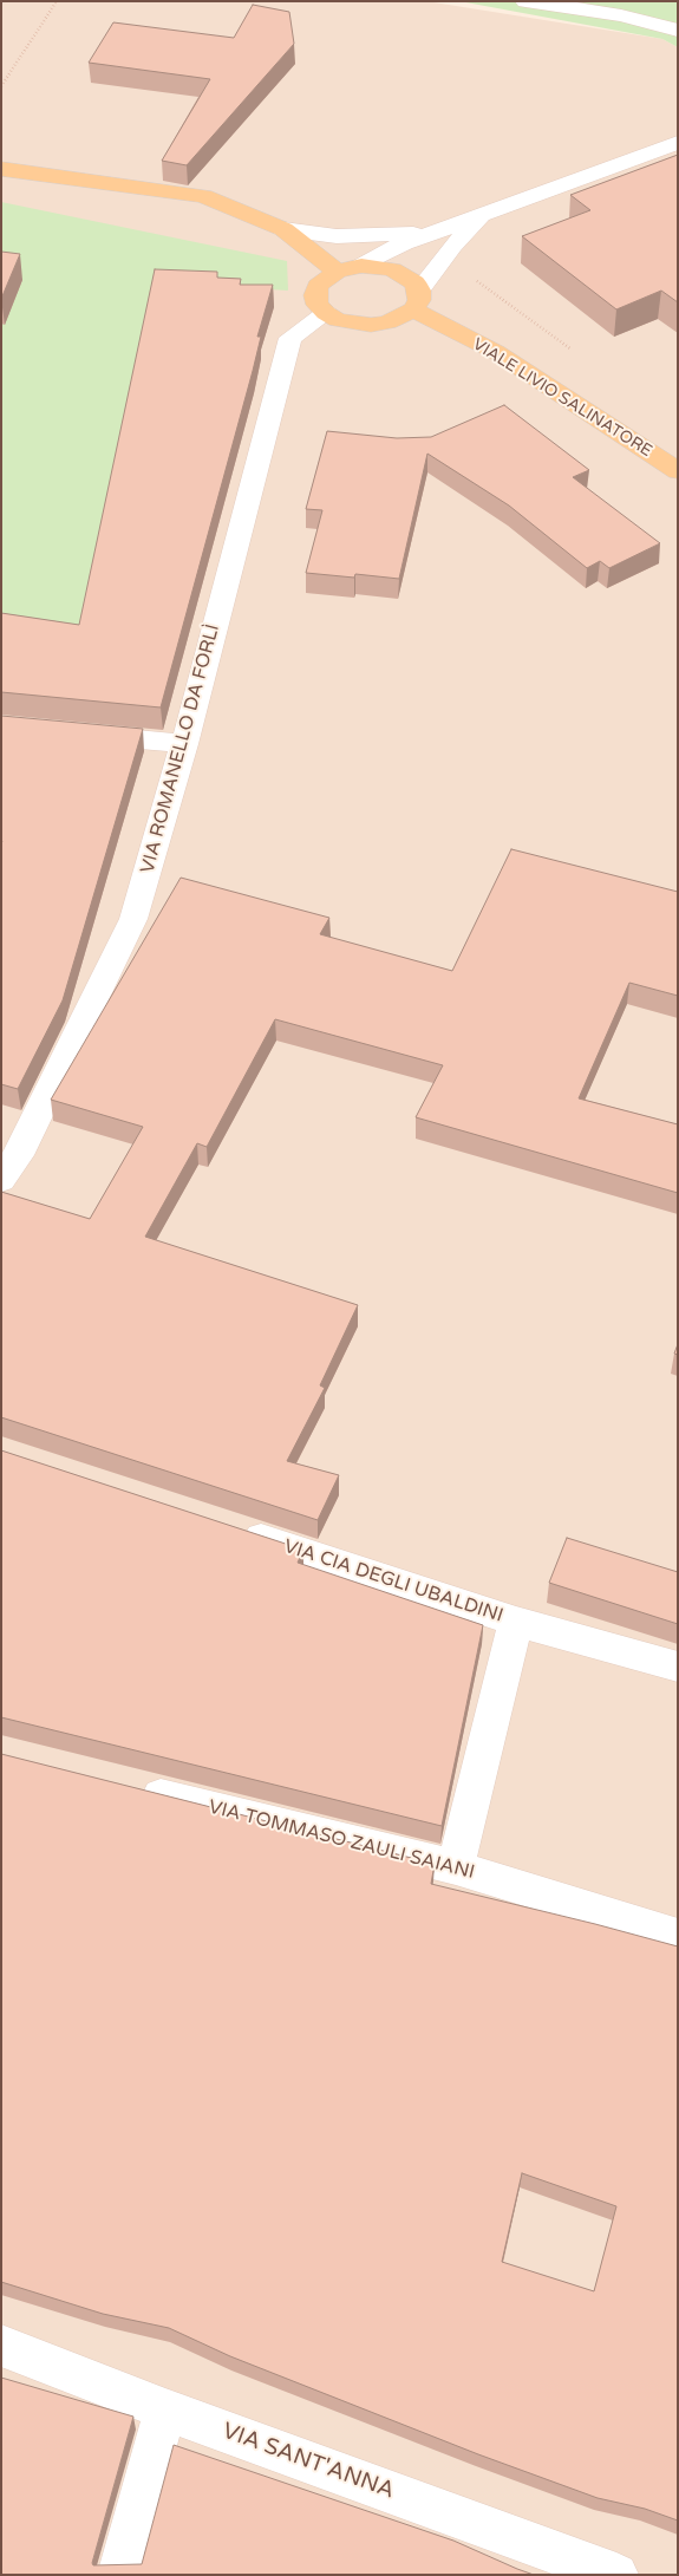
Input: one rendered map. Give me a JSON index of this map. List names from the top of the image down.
{
  "streets": {
    "main road": ["VIALE LIVIO SALINATORE"],
    "street": [
      "VIA ROMANELLO DA FORLÌ",
      "VIA CIA DEGLI UBALDINI",
      "VIA TOMMASO ZAULI SAIANI",
      "VIA SANT'ANNA"
    ]
  },
  "crossings": [
    ["VIALE LIVIO SALINATORE", "VIA ROMANELLO DA FORLÌ"]
  ]
}
